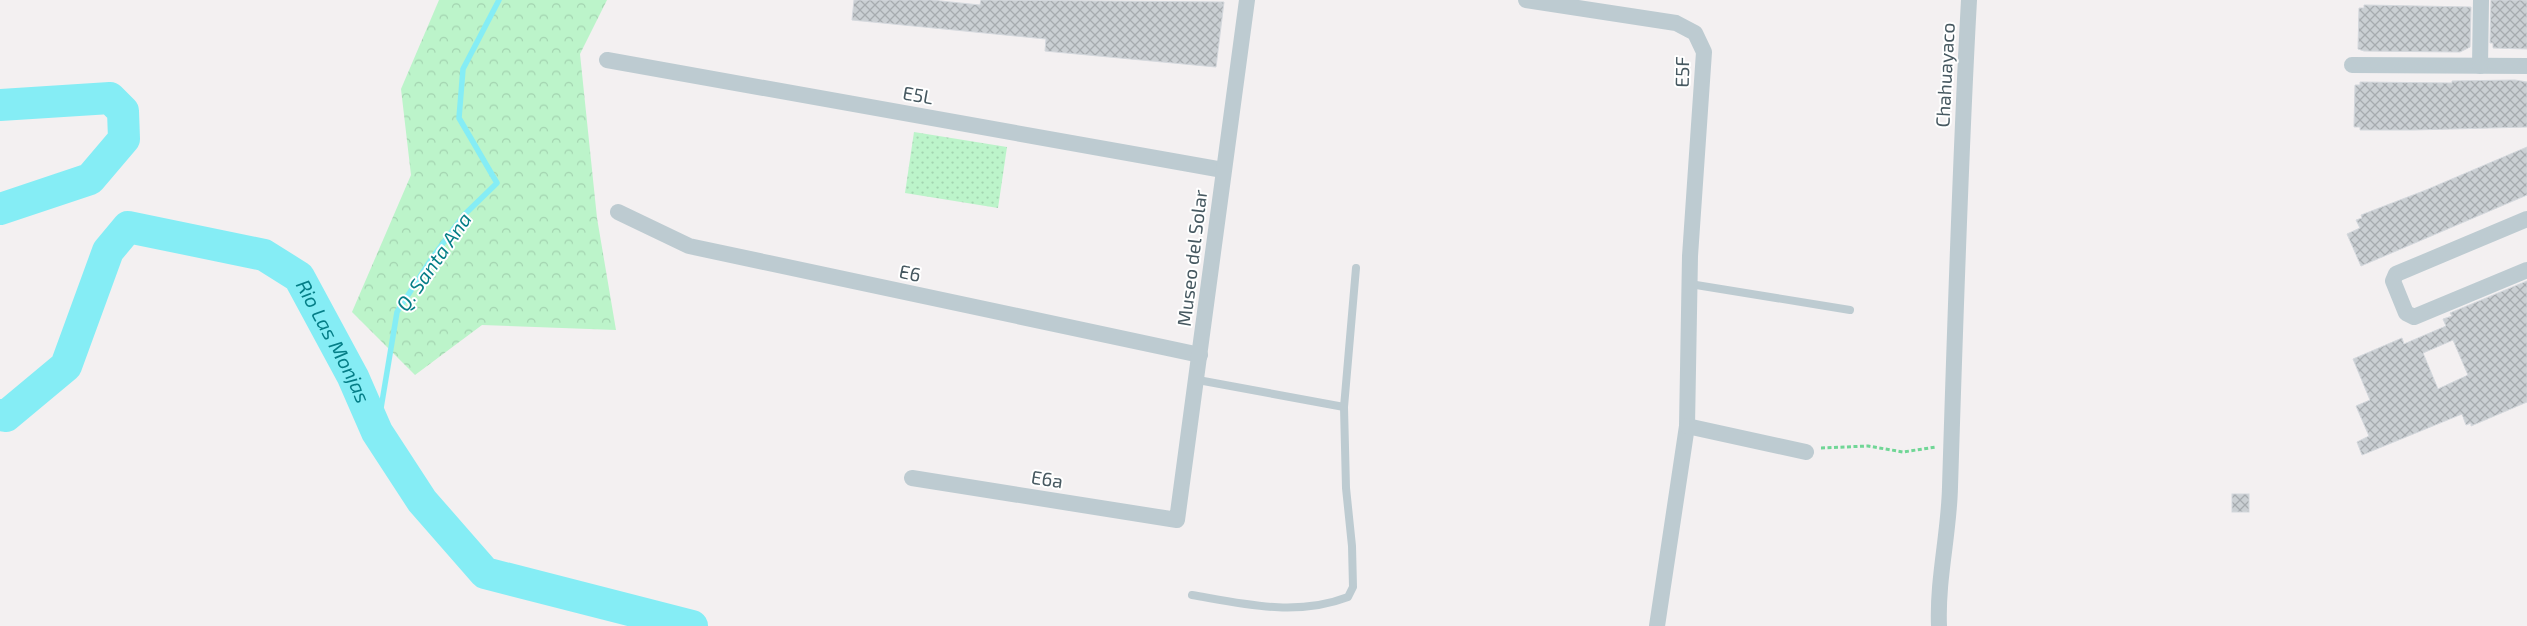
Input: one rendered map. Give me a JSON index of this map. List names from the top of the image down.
{
  "streets": {
    "street": [
      "E5F",
      "Chahuayaco",
      "E5L",
      "Museo del Solar",
      "E6",
      "E6a"
    ]
  },
  "crossings": [
    ["E5L", "Museo del Solar"],
    ["Museo del Solar", "E6"],
    ["Museo del Solar", "E6a"]
  ],
  "water": ["Q. Santa Ana", "Rio Las Monjas"]
}
